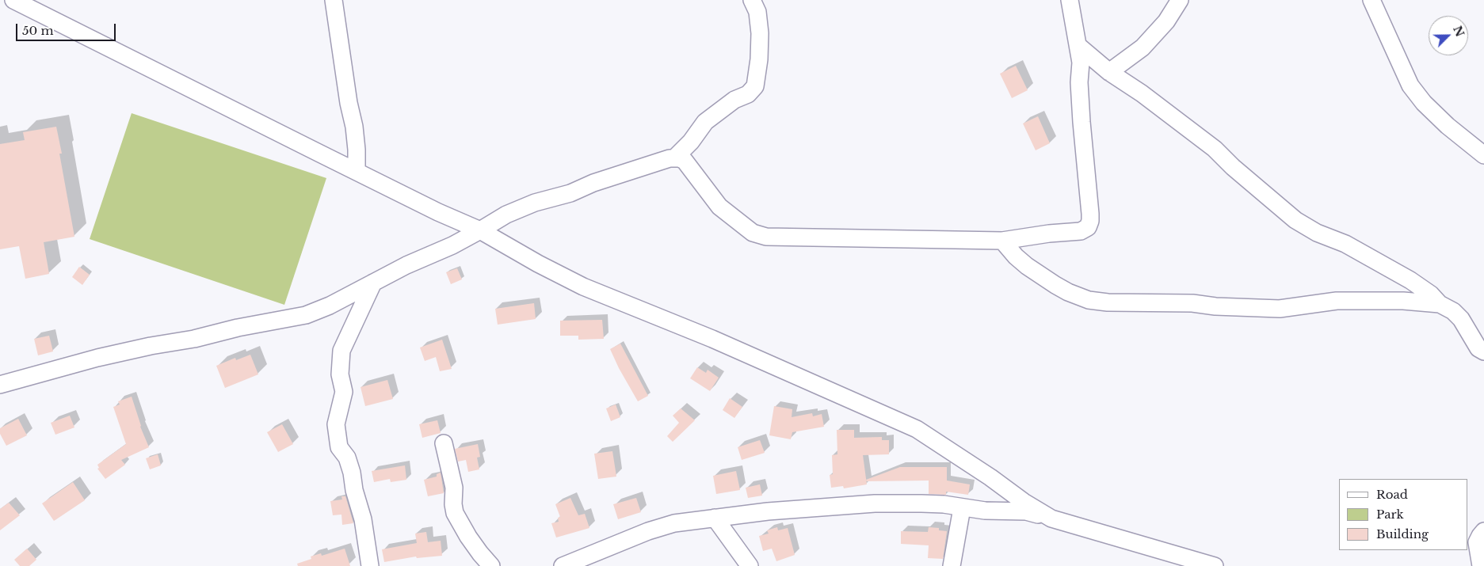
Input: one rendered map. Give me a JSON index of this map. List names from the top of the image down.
{
  "legend": ["Road", "Park", "Building"],
  "scale_bar": "50 m",
  "north": "top right"
}
